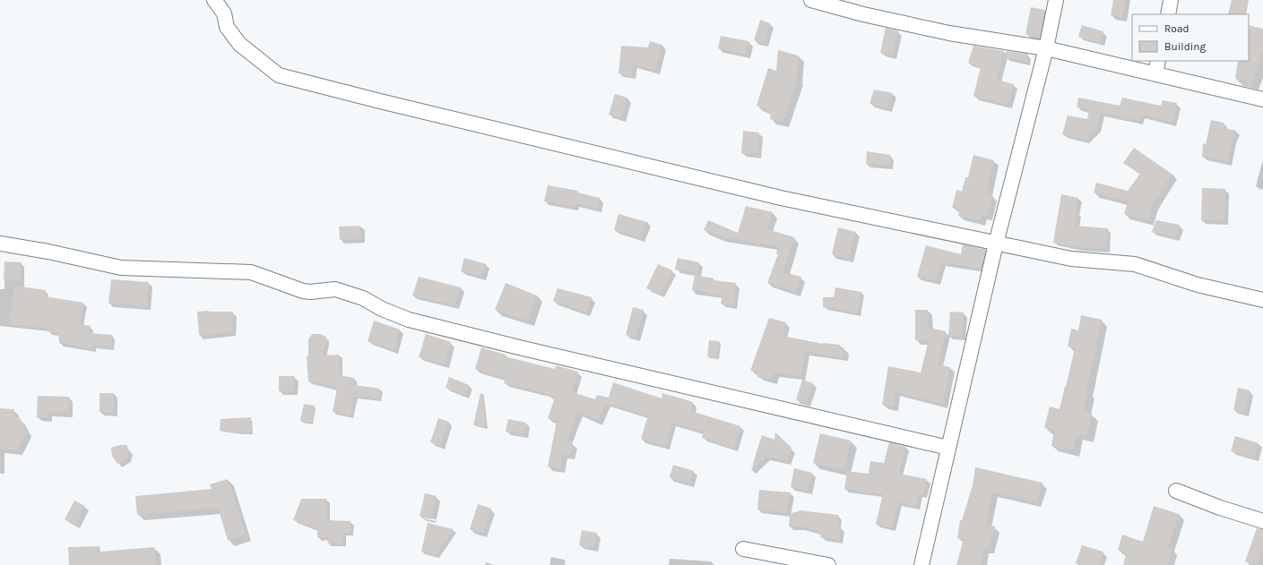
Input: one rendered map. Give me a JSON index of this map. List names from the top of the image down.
{
  "legend": ["Road", "Building"]
}
